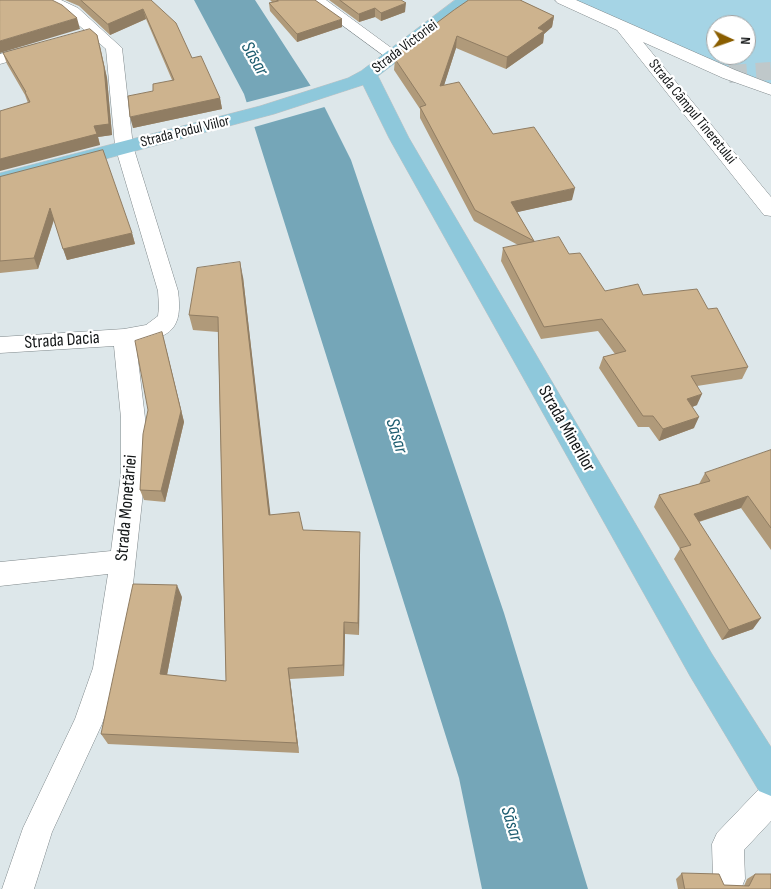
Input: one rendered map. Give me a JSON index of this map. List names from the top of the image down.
{
  "streets": {
    "main road": ["Strada Victoriei", "Strada Podul Viilor", "Strada Minerilor"],
    "street": ["Strada Câmpul Tineretului", "Strada Dacia", "Strada Monetăriei"]
  },
  "crossings": [
    ["Strada Victoriei", "Strada Podul Viilor"],
    ["Strada Victoriei", "Strada Minerilor"],
    ["Strada Podul Viilor", "Strada Minerilor"],
    ["Strada Dacia", "Strada Monetăriei"]
  ],
  "water": ["Săsar"],
  "north": "right"
}
